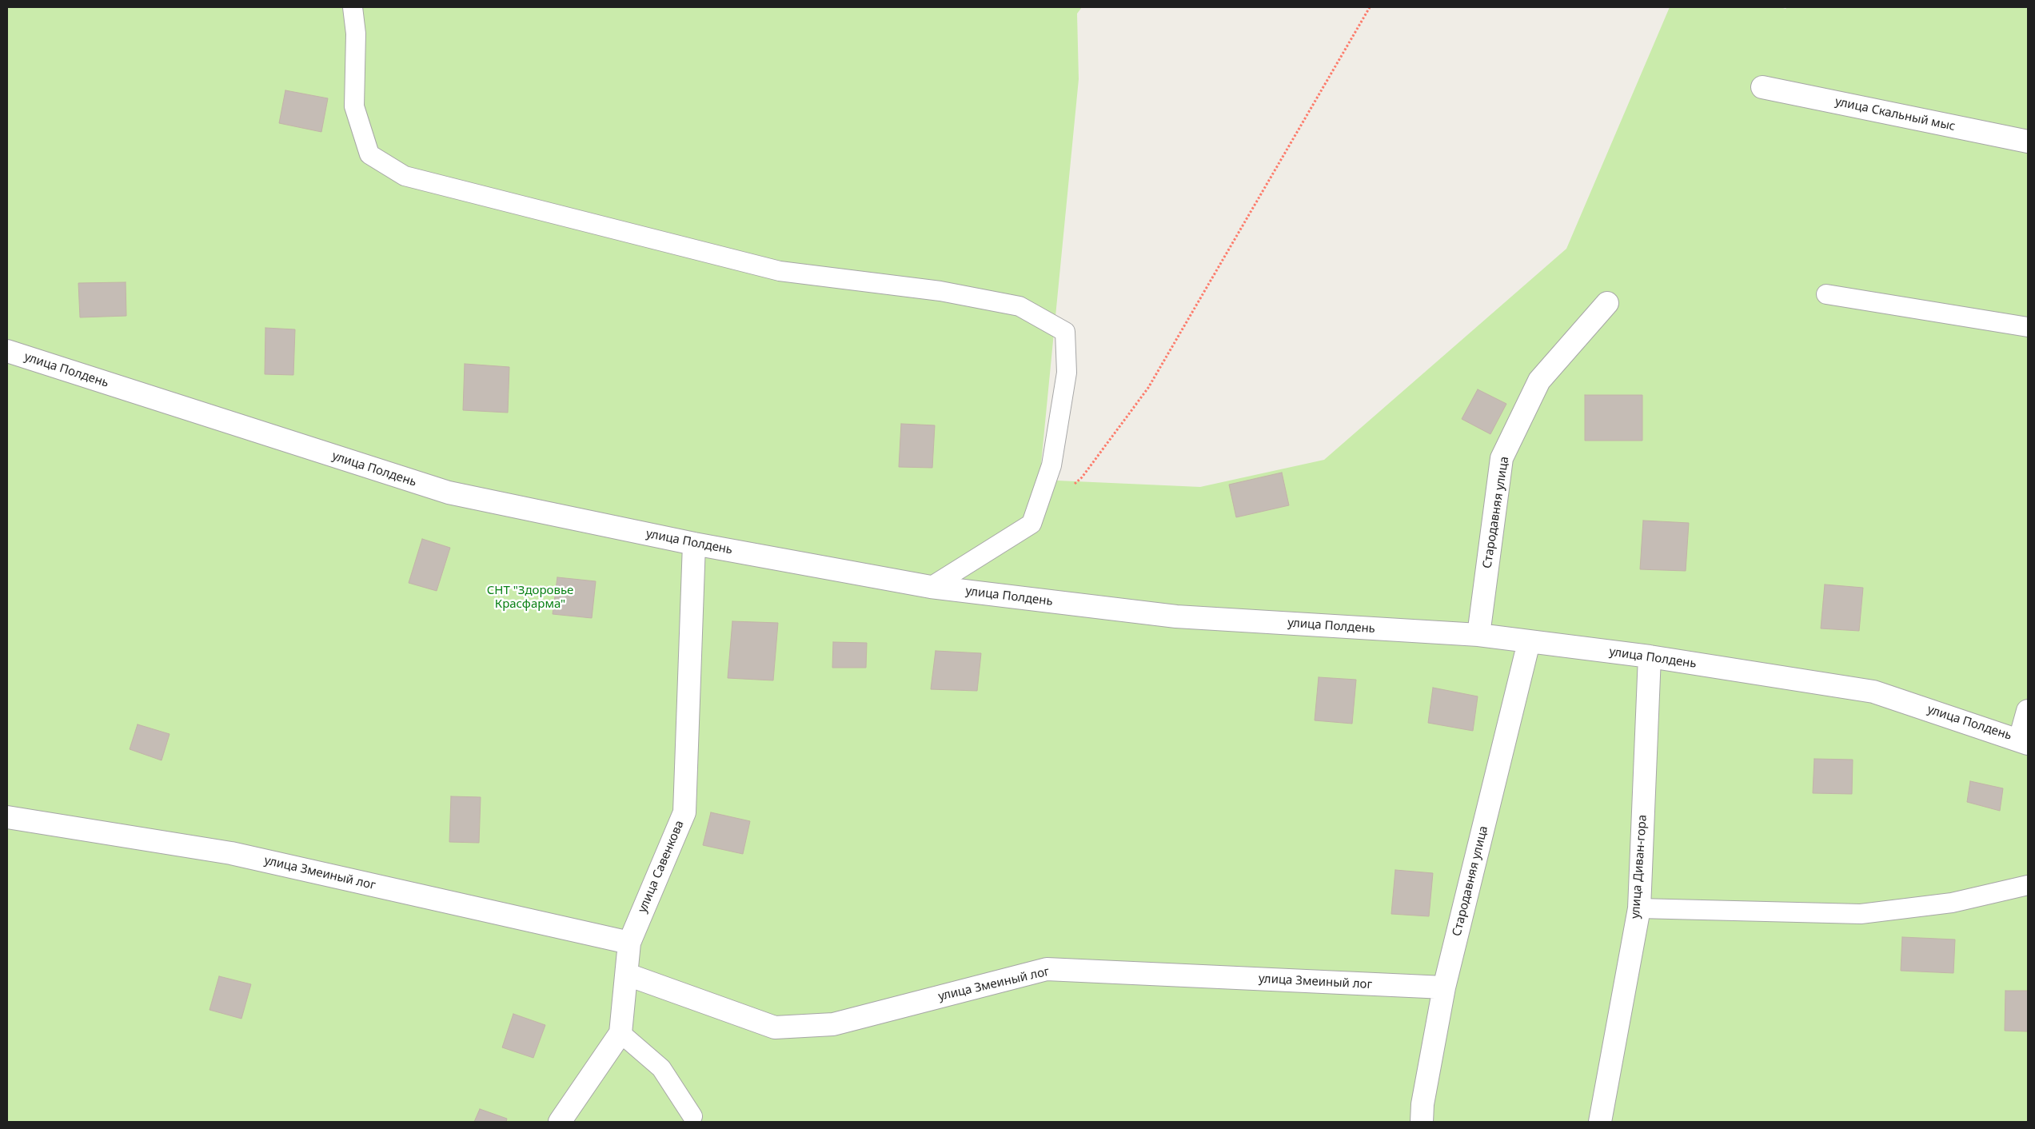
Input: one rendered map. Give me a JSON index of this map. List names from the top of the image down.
{
  "streets": {
    "street": [
      "улица Скальный мыс",
      "улица Полдень",
      "Стародавняя улица",
      "улица Савенкова",
      "улица Диван-гора",
      "улица Змеиный лог"
    ]
  },
  "crossings": [
    ["улица Полдень", "Стародавняя улица"],
    ["улица Полдень", "улица Савенкова"],
    ["улица Полдень", "улица Диван-гора"],
    ["Стародавняя улица", "улица Змеиный лог"],
    ["улица Савенкова", "улица Змеиный лог"]
  ],
  "parks": ["СНТ \"Здоровье Красфарма\""]
}
